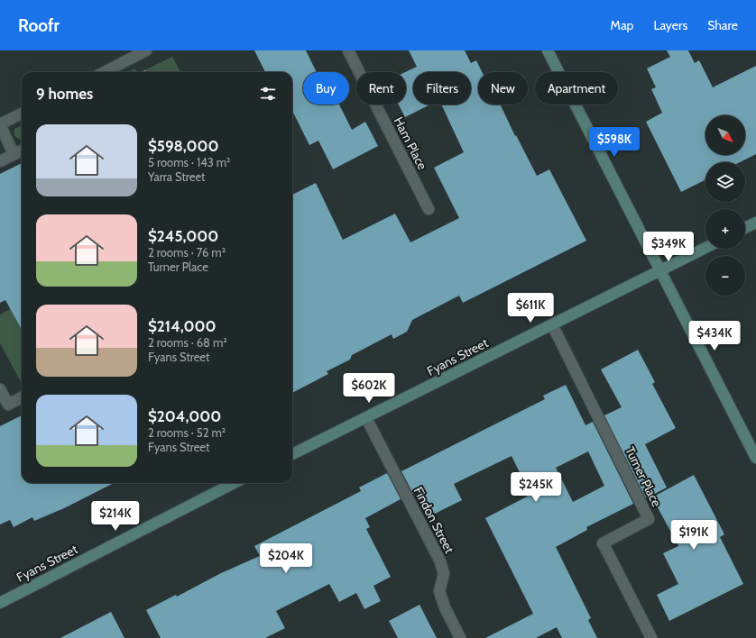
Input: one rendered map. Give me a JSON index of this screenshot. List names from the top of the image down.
{
  "streets": {
    "main road": ["Fyans Street"],
    "street": ["Ham Place", "Turner Place", "Findon Street"]
  },
  "crossings": [
    ["Fyans Street", "Turner Place"],
    ["Fyans Street", "Findon Street"]
  ],
  "north": "bottom right",
  "page": {
    "header": "Roofr",
    "nav": ["Map", "Layers", "Share"],
    "chip": [
      "Buy",
      "Rent",
      "Filters",
      "New",
      "Apartment"
    ],
    "heading": "9 homes",
    "map_buttons": ["+", "−"],
    "list": [
      {
        "name": "$598,000",
        "note": "5 rooms · 143 m² · Yarra Street"
      },
      {
        "name": "$245,000",
        "note": "2 rooms · 76 m² · Turner Place"
      },
      {
        "name": "$214,000",
        "note": "2 rooms · 68 m² · Fyans Street"
      },
      {
        "name": "$204,000",
        "note": "2 rooms · 52 m² · Fyans Street"
      }
    ],
    "price": [
      "$598K",
      "$349K",
      "$611K",
      "$434K",
      "$602K",
      "$245K",
      "$214K",
      "$191K",
      "$204K"
    ]
  }
}
